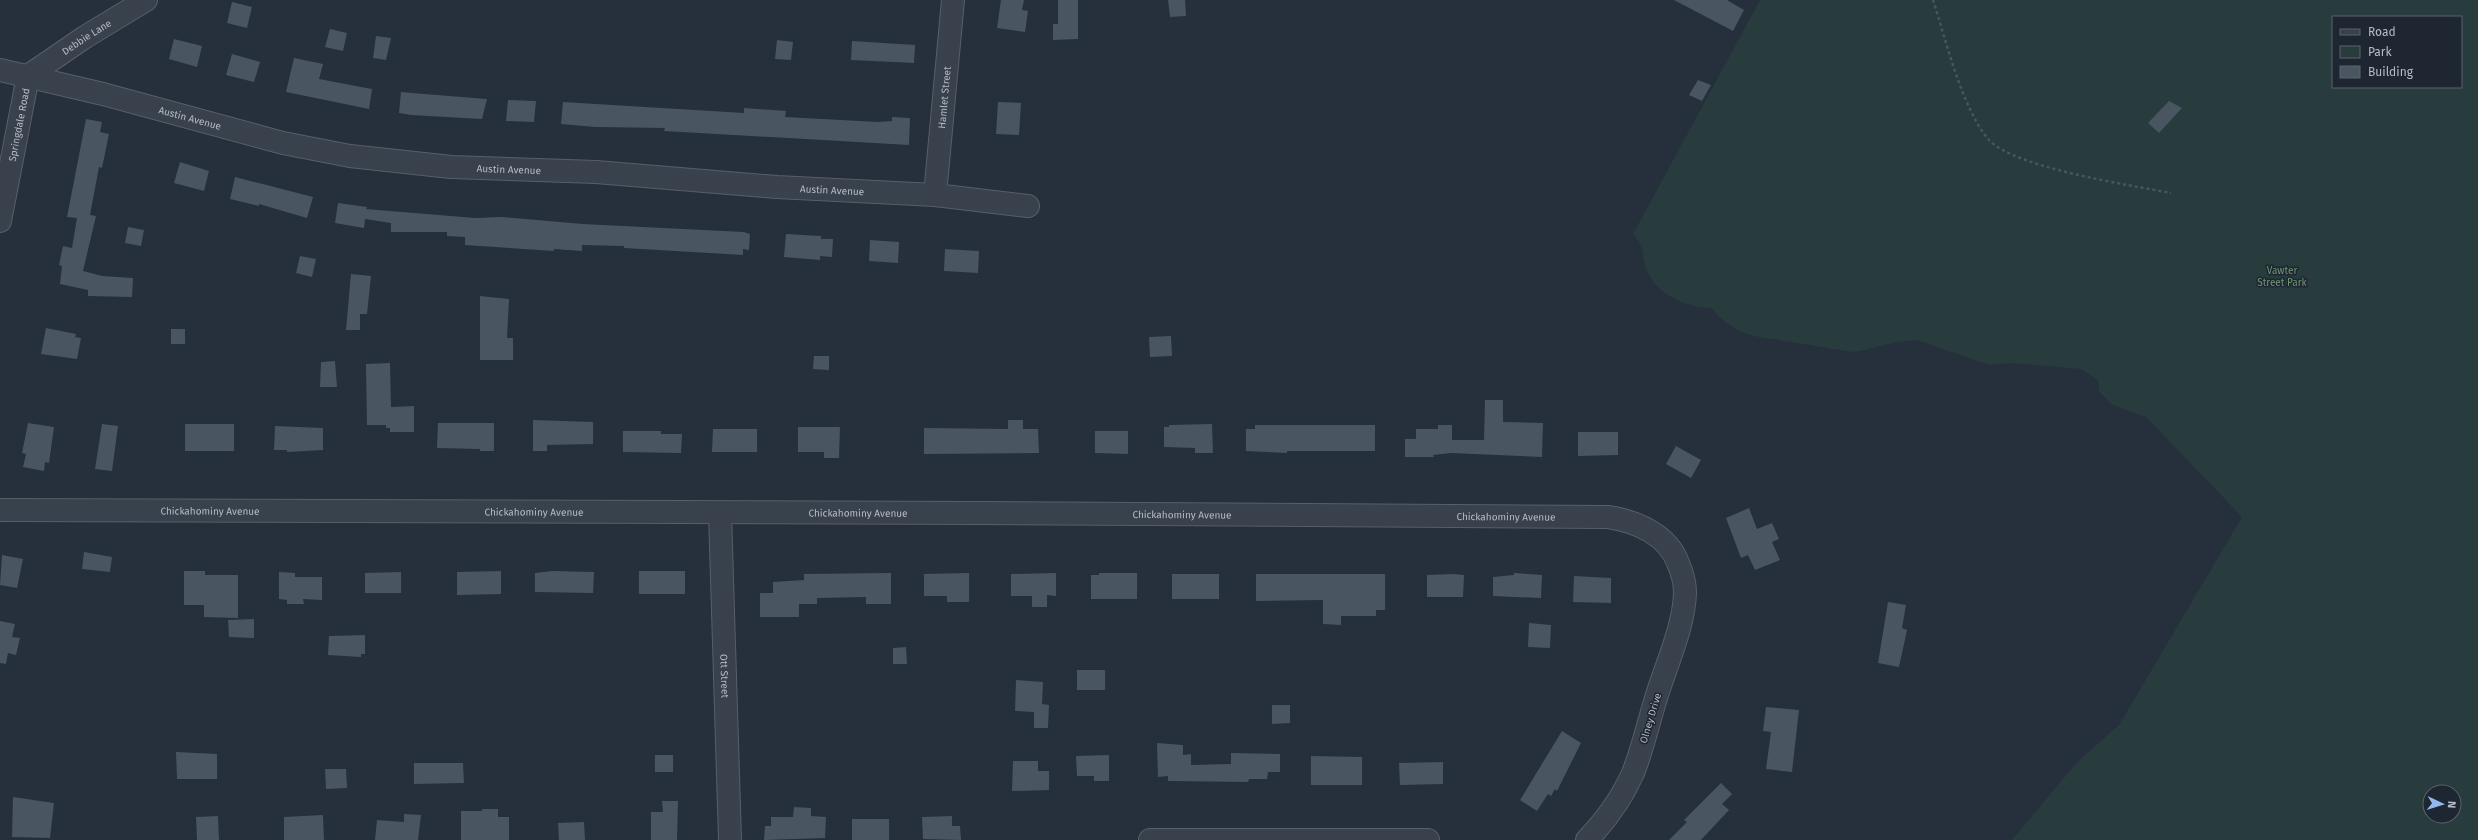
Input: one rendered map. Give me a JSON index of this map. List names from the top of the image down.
{
  "streets": {
    "street": [
      "Debbie Lane",
      "Hamlet Street",
      "Austin Avenue",
      "Springdale Road",
      "Chickahominy Avenue",
      "Ott Street",
      "Olney Drive"
    ]
  },
  "crossings": [
    ["Debbie Lane", "Austin Avenue"],
    ["Debbie Lane", "Springdale Road"],
    ["Hamlet Street", "Austin Avenue"],
    ["Austin Avenue", "Springdale Road"],
    ["Chickahominy Avenue", "Ott Street"],
    ["Chickahominy Avenue", "Olney Drive"]
  ],
  "parks": ["Vawter Street Park"],
  "legend": ["Road", "Park", "Building"],
  "north": "right"
}
